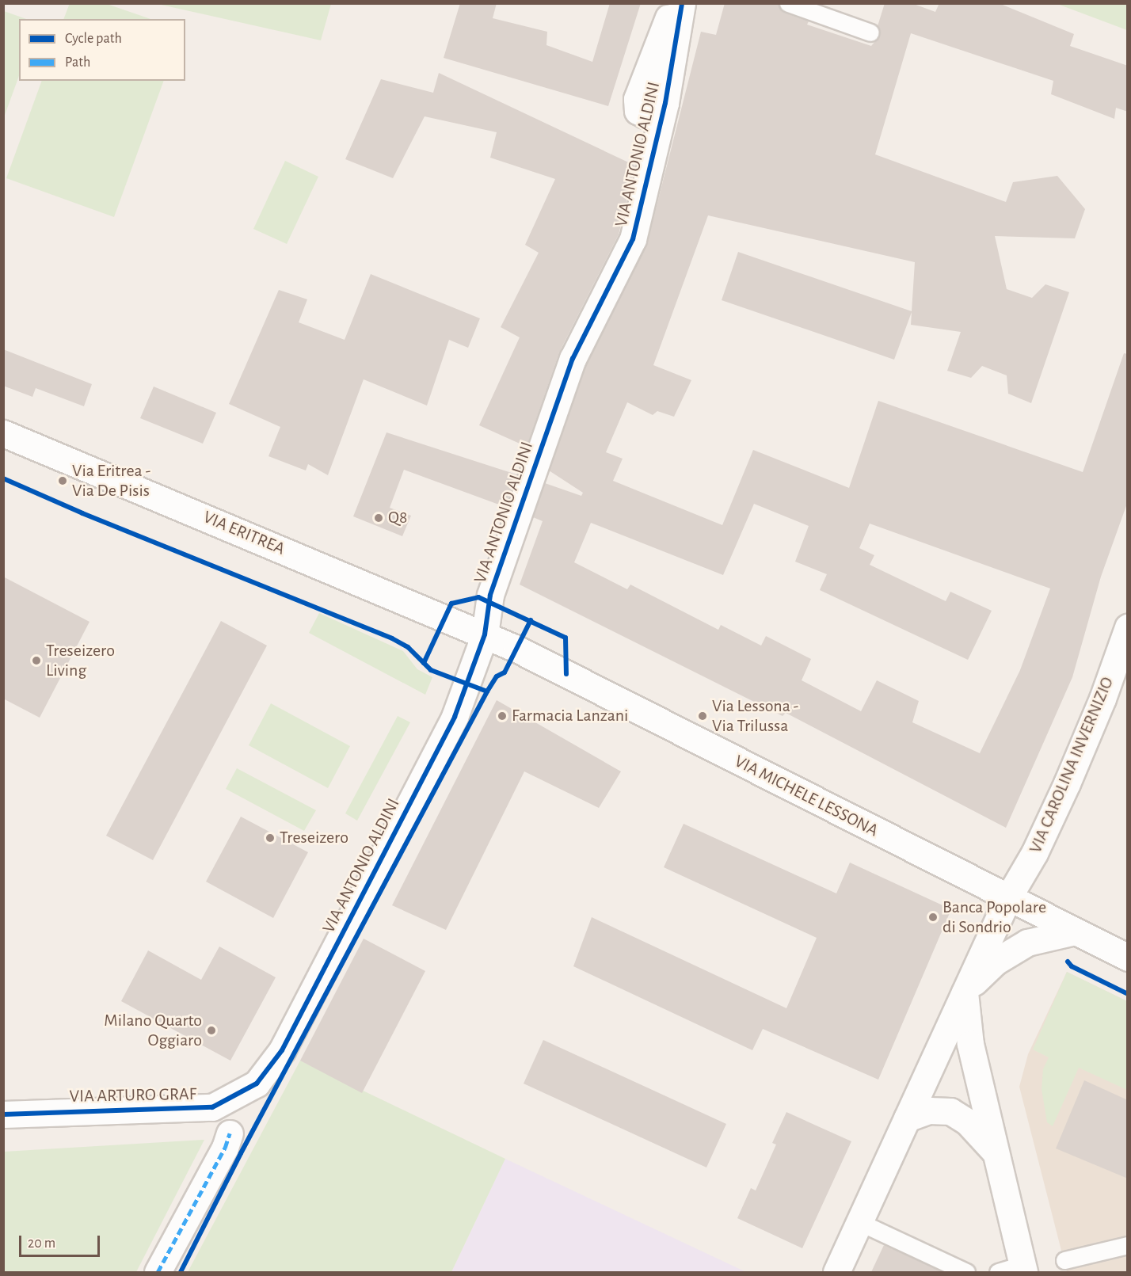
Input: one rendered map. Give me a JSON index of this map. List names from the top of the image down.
{
  "streets": {
    "street": [
      "VIA ANTONIO ALDINI",
      "VIA ERITREA",
      "VIA CAROLINA INVERNIZIO",
      "VIA MICHELE LESSONA",
      "VIA ARTURO GRAF"
    ]
  },
  "crossings": [
    ["VIA ANTONIO ALDINI", "VIA ERITREA"],
    ["VIA ANTONIO ALDINI", "VIA MICHELE LESSONA"],
    ["VIA ANTONIO ALDINI", "VIA ARTURO GRAF"],
    ["VIA ERITREA", "VIA MICHELE LESSONA"],
    ["VIA CAROLINA INVERNIZIO", "VIA MICHELE LESSONA"]
  ],
  "places": [
    "Via Eritrea - Via De Pisis",
    "Q8",
    "Treseizero Living",
    "Farmacia Lanzani",
    "Via Lessona - Via Trilussa",
    "Treseizero",
    "Banca Popolare di Sondrio",
    "Milano Quarto Oggiaro"
  ],
  "legend": ["Cycle path", "Path"],
  "scale_bar": "20 m"
}
